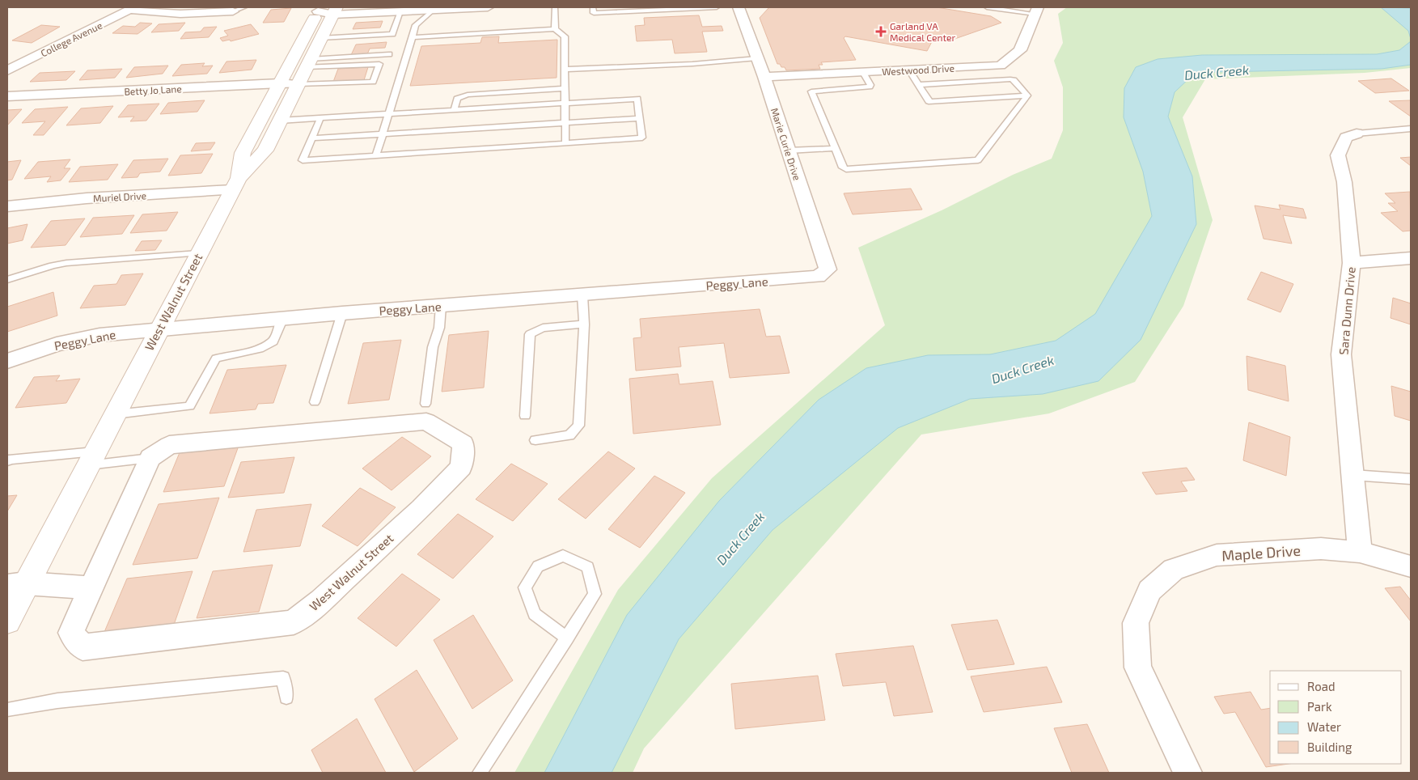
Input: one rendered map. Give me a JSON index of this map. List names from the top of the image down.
{
  "streets": {
    "main road": ["West Walnut Street"],
    "street": [
      "College Avenue",
      "Westwood Drive",
      "Betty Jo Lane",
      "Marie Curie Drive",
      "Muriel Drive",
      "Peggy Lane",
      "Sara Dunn Drive",
      "Maple Drive"
    ]
  },
  "crossings": [
    ["Westwood Drive", "Marie Curie Drive"],
    ["Betty Jo Lane", "West Walnut Street"],
    ["Marie Curie Drive", "Peggy Lane"],
    ["Muriel Drive", "West Walnut Street"],
    ["Peggy Lane", "West Walnut Street"],
    ["Sara Dunn Drive", "Maple Drive"]
  ],
  "water": ["Duck Creek"],
  "places": {
    "health": ["Garland VA Medical Center"]
  },
  "legend": [
    "Road",
    "Park",
    "Water",
    "Building"
  ]
}
